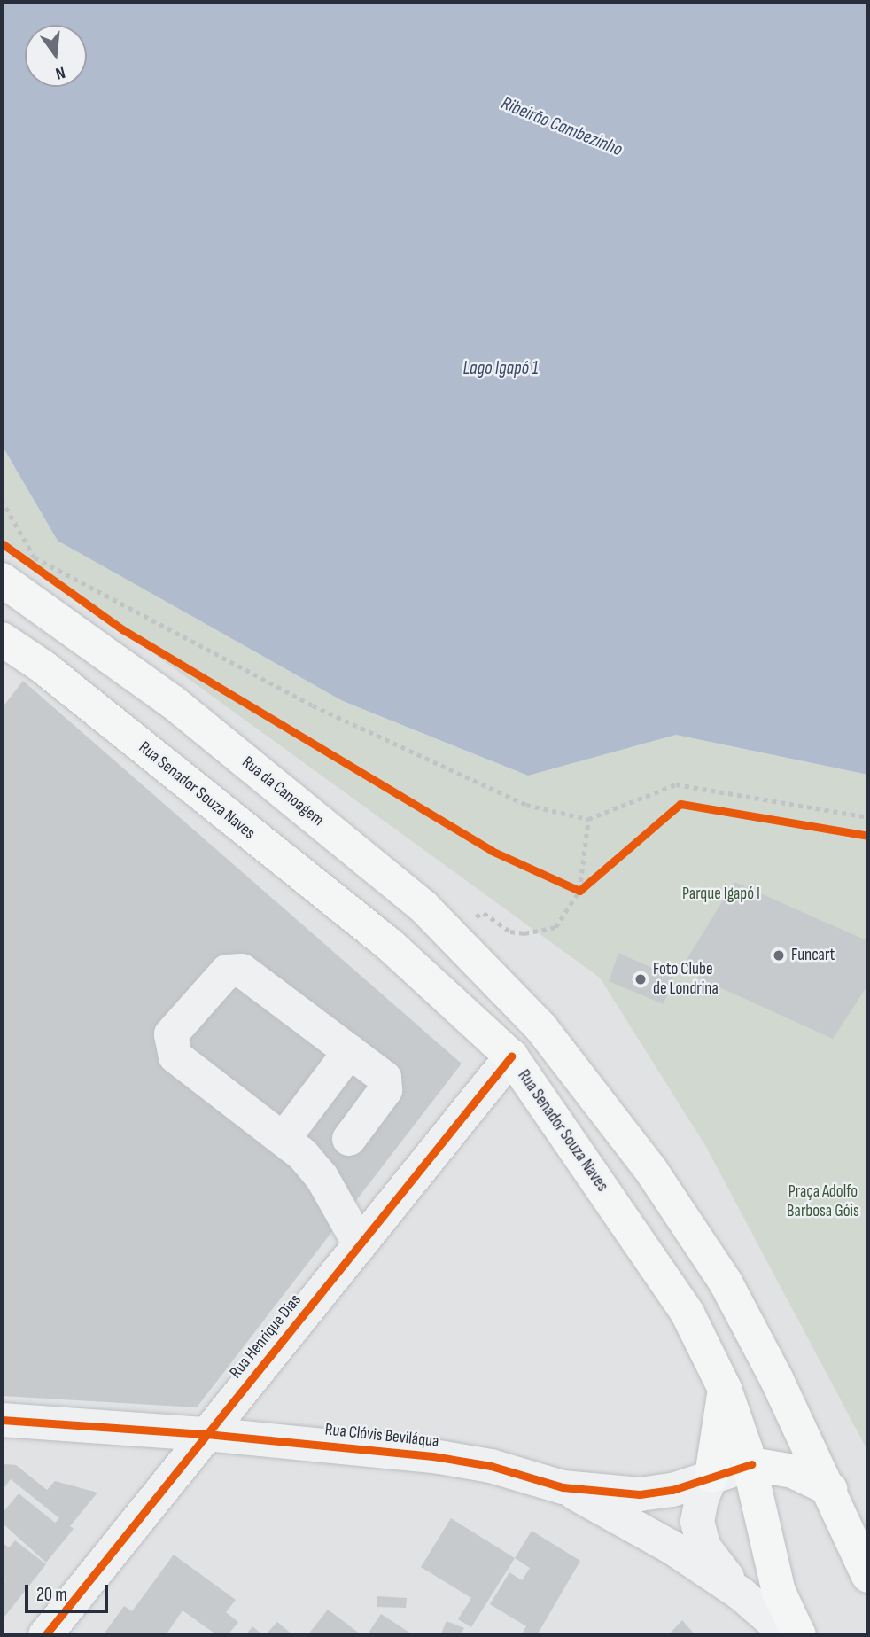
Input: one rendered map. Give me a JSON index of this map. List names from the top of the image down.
{
  "streets": {
    "main road": ["Rua Senador Souza Naves", "Rua da Canoagem"],
    "street": ["Rua Henrique Dias", "Rua Clóvis Beviláqua"]
  },
  "crossings": [
    ["Rua Senador Souza Naves", "Rua Henrique Dias"],
    ["Rua Senador Souza Naves", "Rua Clóvis Beviláqua"],
    ["Rua Henrique Dias", "Rua Clóvis Beviláqua"]
  ],
  "water": ["Ribeirão Cambezinho", "Lago Igapó 1"],
  "parks": ["Parque Igapó I", "Praça Adolfo Barbosa Góis"],
  "places": ["Funcart", "Foto Clube de Londrina"],
  "scale_bar": "20 m",
  "north": "bottom"
}
